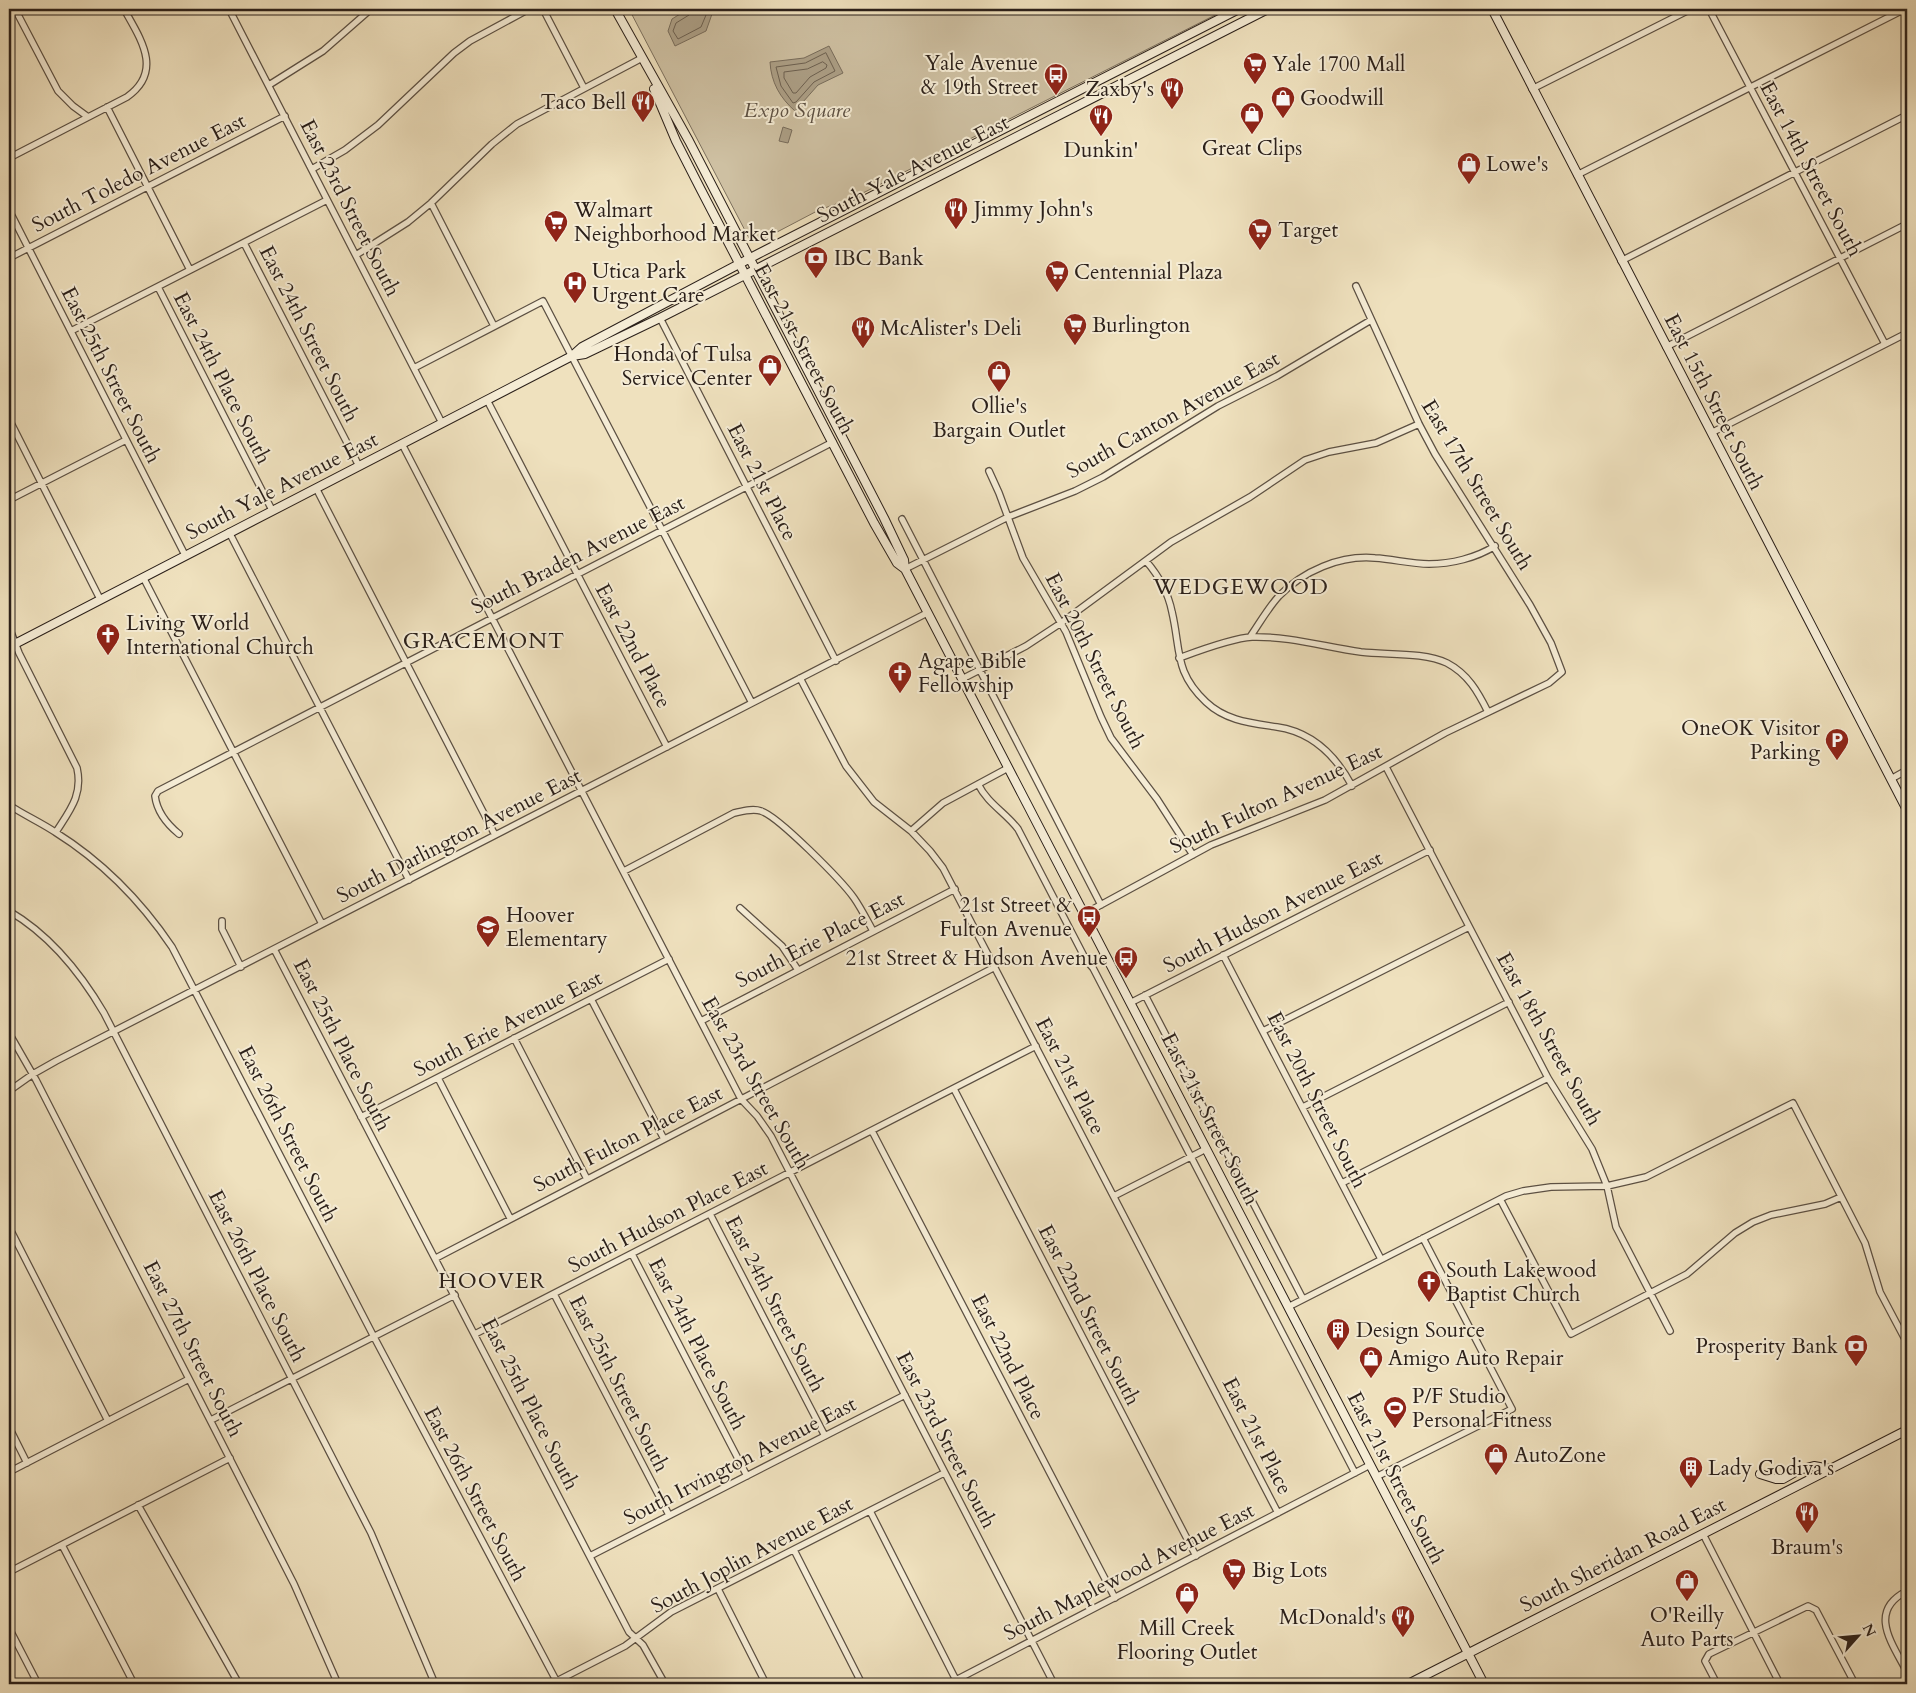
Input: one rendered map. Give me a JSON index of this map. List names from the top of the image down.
{
  "streets": {
    "main road": [
      "South Yale Avenue East",
      "East 21st Street South",
      "East 15th Street South",
      "South Sheridan Road East"
    ],
    "street": [
      "East 14th Street South",
      "South Toledo Avenue East",
      "East 23rd Street South",
      "East 24th Street South",
      "East 25th Street South",
      "East 24th Place South",
      "South Canton Avenue East",
      "East 21st Place",
      "East 17th Street South",
      "South Braden Avenue East",
      "East 22nd Place",
      "East 20th Street South",
      "South Fulton Avenue East",
      "South Darlington Avenue East",
      "South Hudson Avenue East",
      "South Erie Place East",
      "South Erie Avenue East",
      "East 18th Street South",
      "East 25th Place South",
      "East 26th Street South",
      "South Fulton Place East",
      "South Hudson Place East",
      "East 26th Place South",
      "East 22nd Street South",
      "East 27th Street South",
      "South Irvington Avenue East",
      "South Joplin Avenue East",
      "South Maplewood Avenue East"
    ]
  },
  "crossings": [
    ["South Yale Avenue East", "East 23rd Street South"],
    ["South Yale Avenue East", "East 24th Street South"],
    ["South Yale Avenue East", "East 21st Street South"],
    ["South Yale Avenue East", "East 25th Street South"],
    ["South Yale Avenue East", "East 24th Place South"],
    ["South Yale Avenue East", "East 21st Place"],
    ["South Yale Avenue East", "East 22nd Place"],
    ["South Toledo Avenue East", "East 23rd Street South"],
    ["South Toledo Avenue East", "East 25th Street South"],
    ["East 23rd Street South", "South Braden Avenue East"],
    ["East 23rd Street South", "South Darlington Avenue East"],
    ["East 23rd Street South", "South Erie Place East"],
    ["East 23rd Street South", "South Erie Avenue East"],
    ["East 23rd Street South", "South Fulton Place East"],
    ["East 23rd Street South", "South Hudson Place East"],
    ["East 23rd Street South", "South Irvington Avenue East"],
    ["East 23rd Street South", "South Joplin Avenue East"],
    ["East 23rd Street South", "South Maplewood Avenue East"],
    ["East 24th Street South", "South Hudson Place East"],
    ["East 24th Street South", "South Irvington Avenue East"],
    ["East 21st Street South", "South Canton Avenue East"],
    ["East 21st Street South", "South Braden Avenue East"],
    ["East 21st Street South", "South Fulton Avenue East"],
    ["East 21st Street South", "South Darlington Avenue East"],
    ["East 21st Street South", "South Hudson Avenue East"],
    ["East 21st Street South", "South Sheridan Road East"],
    ["East 21st Street South", "South Maplewood Avenue East"],
    ["East 25th Street South", "South Hudson Place East"],
    ["East 25th Street South", "South Irvington Avenue East"],
    ["East 24th Place South", "South Hudson Place East"],
    ["East 24th Place South", "South Irvington Avenue East"],
    ["South Canton Avenue East", "East 17th Street South"],
    ["South Canton Avenue East", "East 20th Street South"],
    ["East 21st Place", "South Braden Avenue East"],
    ["East 21st Place", "South Darlington Avenue East"],
    ["East 21st Place", "South Erie Place East"],
    ["East 21st Place", "South Fulton Place East"],
    ["East 21st Place", "South Hudson Place East"],
    ["East 21st Place", "South Maplewood Avenue East"],
    ["East 17th Street South", "South Fulton Avenue East"],
    ["South Braden Avenue East", "East 22nd Place"],
    ["East 22nd Place", "South Darlington Avenue East"],
    ["East 22nd Place", "South Hudson Place East"],
    ["East 22nd Place", "South Maplewood Avenue East"],
    ["East 20th Street South", "South Fulton Avenue East"],
    ["East 20th Street South", "South Hudson Avenue East"],
    ["South Fulton Avenue East", "East 18th Street South"],
    ["South Darlington Avenue East", "East 25th Place South"],
    ["South Darlington Avenue East", "East 26th Street South"],
    ["South Darlington Avenue East", "East 26th Place South"],
    ["South Darlington Avenue East", "East 27th Street South"],
    ["South Hudson Avenue East", "East 18th Street South"],
    ["South Erie Avenue East", "East 25th Place South"],
    ["East 25th Place South", "South Fulton Place East"],
    ["East 25th Place South", "South Hudson Place East"],
    ["East 25th Place South", "South Irvington Avenue East"],
    ["East 25th Place South", "South Joplin Avenue East"],
    ["East 26th Street South", "South Joplin Avenue East"],
    ["South Hudson Place East", "East 22nd Street South"],
    ["East 22nd Street South", "South Maplewood Avenue East"]
  ],
  "districts": ["WEDGEWOOD", "GRACEMONT", "HOOVER"],
  "parks": ["Expo Square"],
  "places": {
    "supermarket": [
      "Yale 1700 Mall",
      "Walmart Neighborhood Market",
      "Target",
      "Centennial Plaza",
      "Burlington",
      "Big Lots"
    ],
    "bus stop": ["Yale Avenue & 19th Street", "21st Street & Fulton Avenue", "21st Street & Hudson Avenue"],
    "restaurant": [
      "Zaxby's",
      "Taco Bell",
      "Dunkin'",
      "Jimmy John's",
      "McAlister's Deli",
      "Braum's",
      "McDonald's"
    ],
    "shop": [
      "Goodwill",
      "Great Clips",
      "Lowe's",
      "Honda of Tulsa Service Center",
      "Ollie's Bargain Outlet",
      "Amigo Auto Repair",
      "AutoZone",
      "O'Reilly Auto Parts",
      "Mill Creek Flooring Outlet"
    ],
    "bank": ["IBC Bank", "Prosperity Bank"],
    "hospital": ["Utica Park Urgent Care"],
    "church": ["Living World International Church", "Agape Bible Fellowship", "South Lakewood Baptist Church"],
    "parking": ["OneOK Visitor Parking"],
    "school or university": ["Hoover Elementary"],
    "building": ["Design Source", "Lady Godiva's"],
    "sports": ["P/F Studio Personal Fitness"]
  },
  "north": "top right"
}
